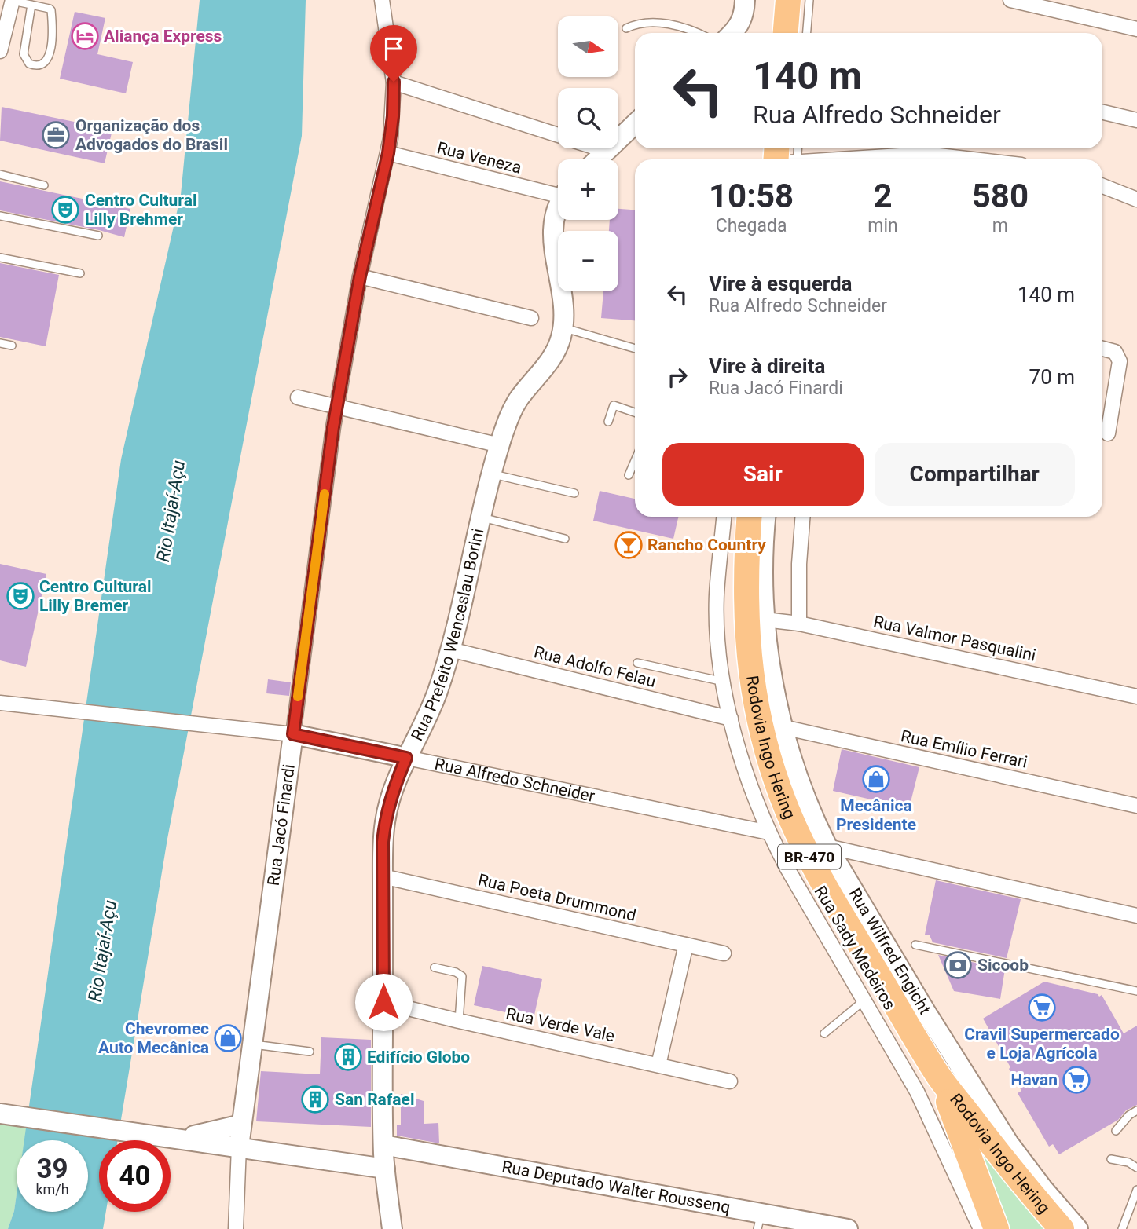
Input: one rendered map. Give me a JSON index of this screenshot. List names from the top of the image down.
{
  "streets": {
    "highway": ["Rodovia Ingo Hering", "BR-470"],
    "street": [
      "Rua Veneza",
      "Rua Prefeito Wenceslau Borini",
      "Rua Valmor Pasqualini",
      "Rua Adolfo Felau",
      "Rua Emílio Ferrari",
      "Rua Alfredo Schneider",
      "Rua Jacó Finardi",
      "Rua Poeta Drummond",
      "Rua Sady Medeiros",
      "Rua Wilfred Engicht",
      "Rua Verde Vale",
      "Rua Deputado Walter Roussenq"
    ]
  },
  "crossings": [
    ["Rua Veneza", "Rua Jacó Finardi"],
    ["Rua Prefeito Wenceslau Borini", "Rua Adolfo Felau"],
    ["Rua Prefeito Wenceslau Borini", "Rua Alfredo Schneider"],
    ["Rua Prefeito Wenceslau Borini", "Rua Poeta Drummond"],
    ["Rua Prefeito Wenceslau Borini", "Rua Verde Vale"],
    ["Rua Prefeito Wenceslau Borini", "Rua Deputado Walter Roussenq"],
    ["Rua Valmor Pasqualini", "Rua Wilfred Engicht"],
    ["Rua Adolfo Felau", "Rua Sady Medeiros"],
    ["Rua Emílio Ferrari", "Rua Wilfred Engicht"],
    ["Rua Alfredo Schneider", "Rua Jacó Finardi"],
    ["Rua Alfredo Schneider", "Rua Sady Medeiros"]
  ],
  "water": ["Rio Itajaí-Açu"],
  "places": {
    "hotel": ["Aliança Express"],
    "office": ["Organização dos Advogados do Brasil"],
    "theatre": ["Centro Cultural Lilly Brehmer", "Centro Cultural Lilly Bremer"],
    "bar": ["Rancho Country"],
    "shop": ["Mecânica Presidente", "Chevromec Auto Mecânica"],
    "bank": ["Sicoob"],
    "supermarket": ["Cravil Supermercado e Loja Agrícola", "Havan"],
    "building": ["Edifício Globo", "San Rafael"]
  },
  "north": "right",
  "page": {
    "map_buttons": ["+", "−"],
    "turn": ["140 m", "Rua Alfredo Schneider"],
    "eta": [
      "10:58",
      "Chegada",
      "2",
      "min",
      "580",
      "m"
    ],
    "list": [
      {
        "name": "Vire à esquerda",
        "note": "Rua Alfredo Schneider",
        "value": "140 m"
      },
      {
        "name": "Vire à direita",
        "note": "Rua Jacó Finardi",
        "value": "70 m"
      }
    ],
    "buttons": ["Sair", "Compartilhar"],
    "speed": "39 km/h",
    "limit": "40"
  }
}
